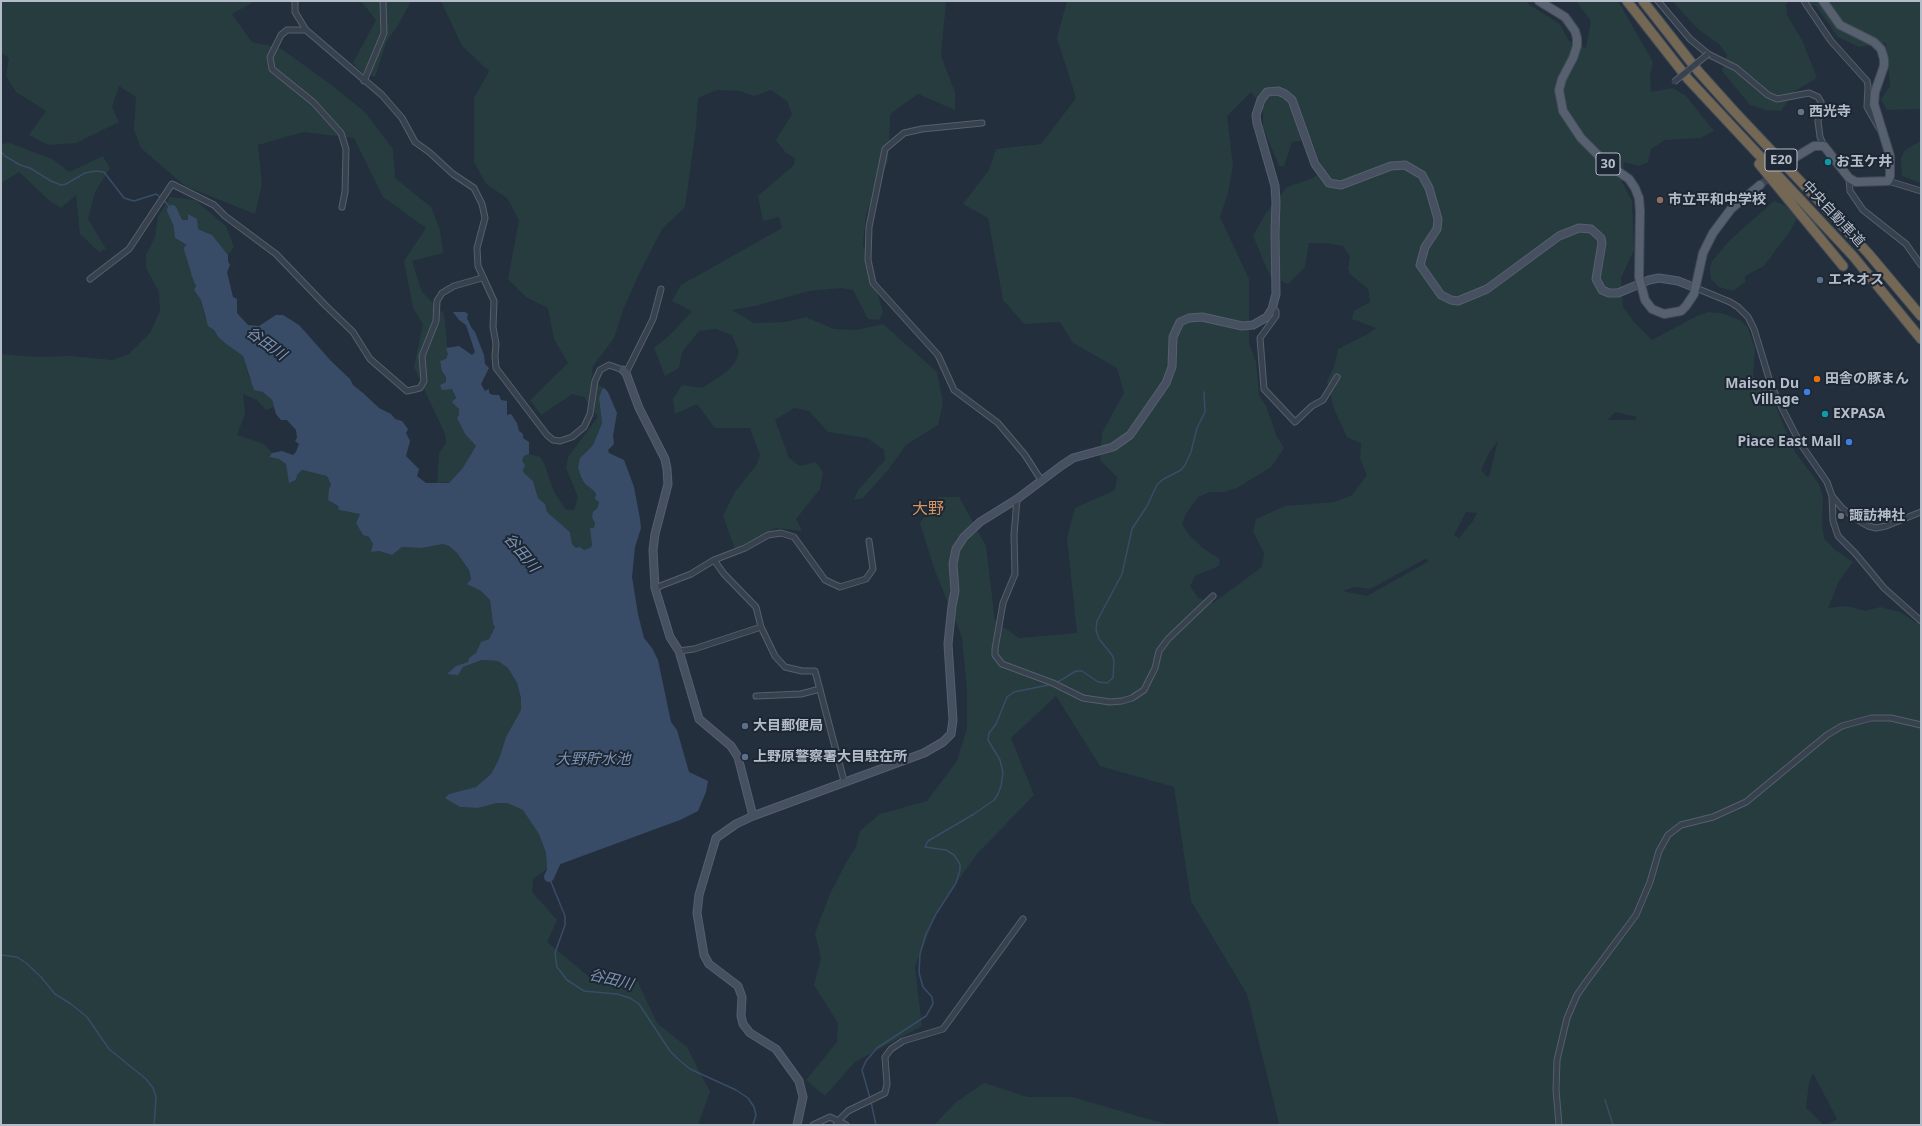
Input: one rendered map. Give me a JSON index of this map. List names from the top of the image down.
{
  "streets": {
    "highway": ["E20", "中央自動車道"],
    "main road": ["30"]
  },
  "districts": ["大野"],
  "water": ["谷田川", "大野貯水池"],
  "places": [
    "西光寺",
    "お玉ケ井",
    "市立平和中学校",
    "エネオス",
    "田舎の豚まん",
    "Maison Du Village",
    "EXPASA",
    "Piace East Mall",
    "諏訪神社",
    "大目郵便局",
    "上野原警察署大目駐在所"
  ]
}
